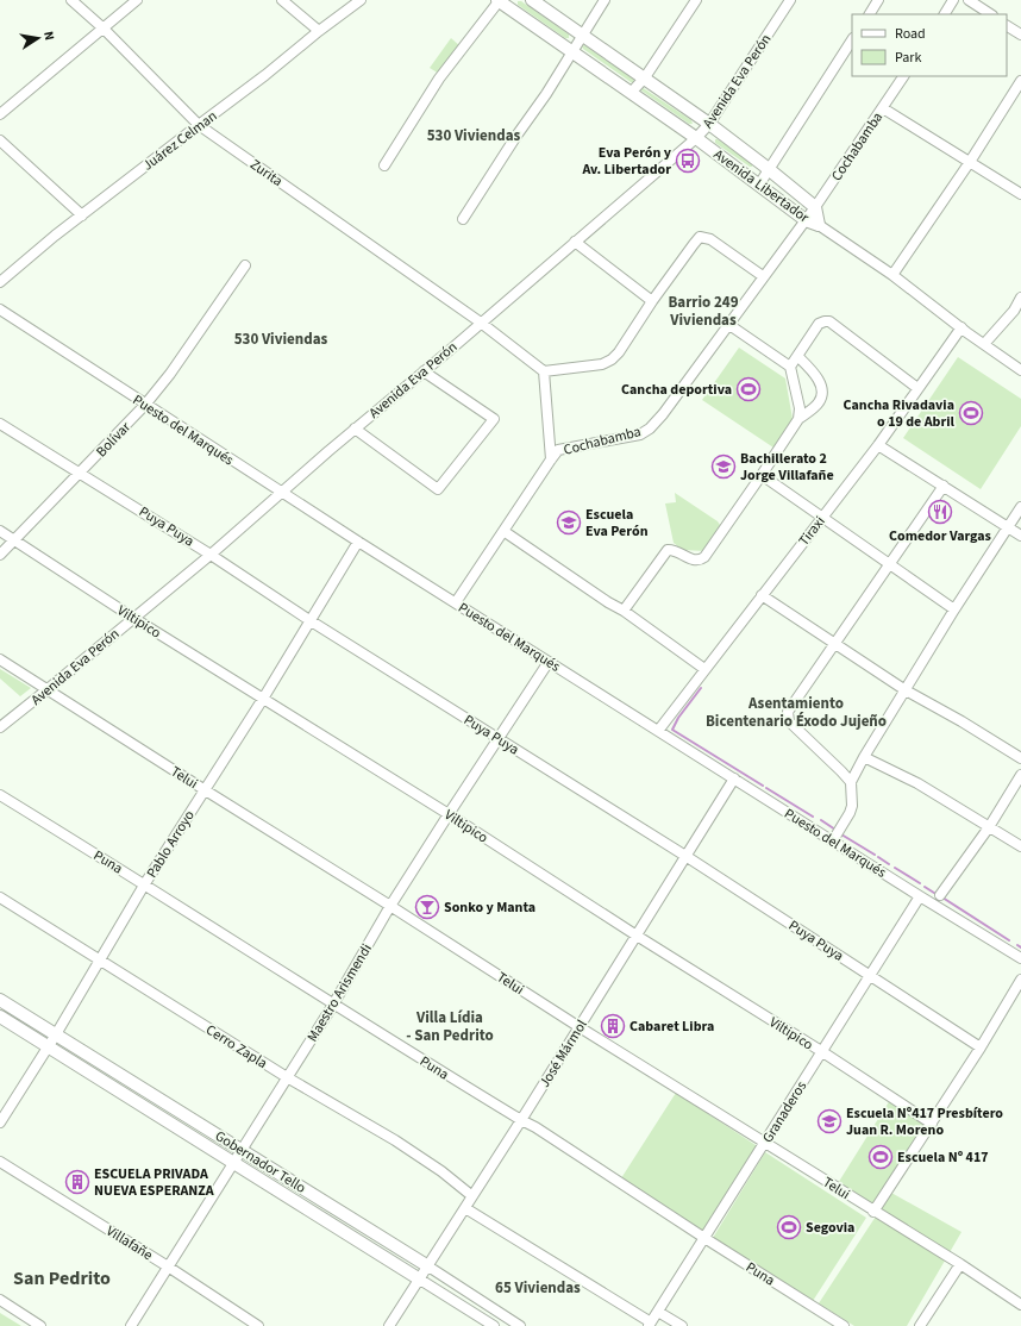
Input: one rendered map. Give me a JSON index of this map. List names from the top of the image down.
{
  "streets": {
    "street": [
      "Avenida Eva Perón",
      "Juárez Celman",
      "Cochabamba",
      "Zurita",
      "Avenida Libertador",
      "Puesto del Marqués",
      "Bolívar",
      "Puya Puya",
      "Tiraxi",
      "Viltipico",
      "Telui",
      "Pablo Arroyo",
      "Puna",
      "Maestro Arismendi",
      "Cerro Zapla",
      "José Mármol",
      "Granaderos",
      "Gobernador Tello",
      "Villafañe"
    ]
  },
  "crossings": [
    ["Avenida Eva Perón", "Zurita"],
    ["Avenida Eva Perón", "Avenida Libertador"],
    ["Avenida Eva Perón", "Puesto del Marqués"],
    ["Avenida Eva Perón", "Puya Puya"],
    ["Avenida Eva Perón", "Viltipico"],
    ["Avenida Eva Perón", "Telui"],
    ["Juárez Celman", "Zurita"],
    ["Cochabamba", "Avenida Libertador"],
    ["Cochabamba", "Puesto del Marqués"],
    ["Puesto del Marqués", "Bolívar"],
    ["Puesto del Marqués", "Tiraxi"],
    ["Puesto del Marqués", "Pablo Arroyo"],
    ["Puesto del Marqués", "Maestro Arismendi"],
    ["Puesto del Marqués", "José Mármol"],
    ["Puesto del Marqués", "Granaderos"],
    ["Bolívar", "Puya Puya"],
    ["Bolívar", "Viltipico"],
    ["Puya Puya", "Pablo Arroyo"],
    ["Puya Puya", "Maestro Arismendi"],
    ["Puya Puya", "José Mármol"],
    ["Puya Puya", "Granaderos"],
    ["Viltipico", "Pablo Arroyo"],
    ["Viltipico", "Maestro Arismendi"],
    ["Viltipico", "José Mármol"],
    ["Viltipico", "Granaderos"],
    ["Telui", "Pablo Arroyo"],
    ["Telui", "Maestro Arismendi"],
    ["Telui", "José Mármol"],
    ["Telui", "Granaderos"],
    ["Pablo Arroyo", "Puna"],
    ["Pablo Arroyo", "Cerro Zapla"],
    ["Pablo Arroyo", "Gobernador Tello"],
    ["Puna", "Maestro Arismendi"],
    ["Puna", "José Mármol"],
    ["Puna", "Granaderos"],
    ["Maestro Arismendi", "Cerro Zapla"],
    ["Maestro Arismendi", "Gobernador Tello"],
    ["Maestro Arismendi", "Villafañe"],
    ["Cerro Zapla", "José Mármol"],
    ["José Mármol", "Gobernador Tello"]
  ],
  "districts": [
    "530 Viviendas",
    "Barrio 249 Viviendas",
    "530 Viviendas",
    "Asentamiento Bicentenario Éxodo Jujeño",
    "Villa Lídia - San Pedrito",
    "San Pedrito",
    "65 Viviendas"
  ],
  "places": {
    "bus stop": ["Eva Perón y Av. Libertador"],
    "sports": [
      "Cancha deportiva",
      "Cancha Rivadavia o 19 de Abril",
      "Escuela Nº 417",
      "Segovia"
    ],
    "school or university": ["Bachillerato 2 Jorge Villafañe", "Escuela Eva Perón", "Escuela Nº417 Presbítero Juan R. Moreno"],
    "restaurant": ["Comedor Vargas"],
    "bar": ["Sonko y Manta"],
    "building": ["Cabaret Libra", "ESCUELA PRIVADA NUEVA ESPERANZA"]
  },
  "legend": ["Road", "Park"],
  "north": "right"
}
